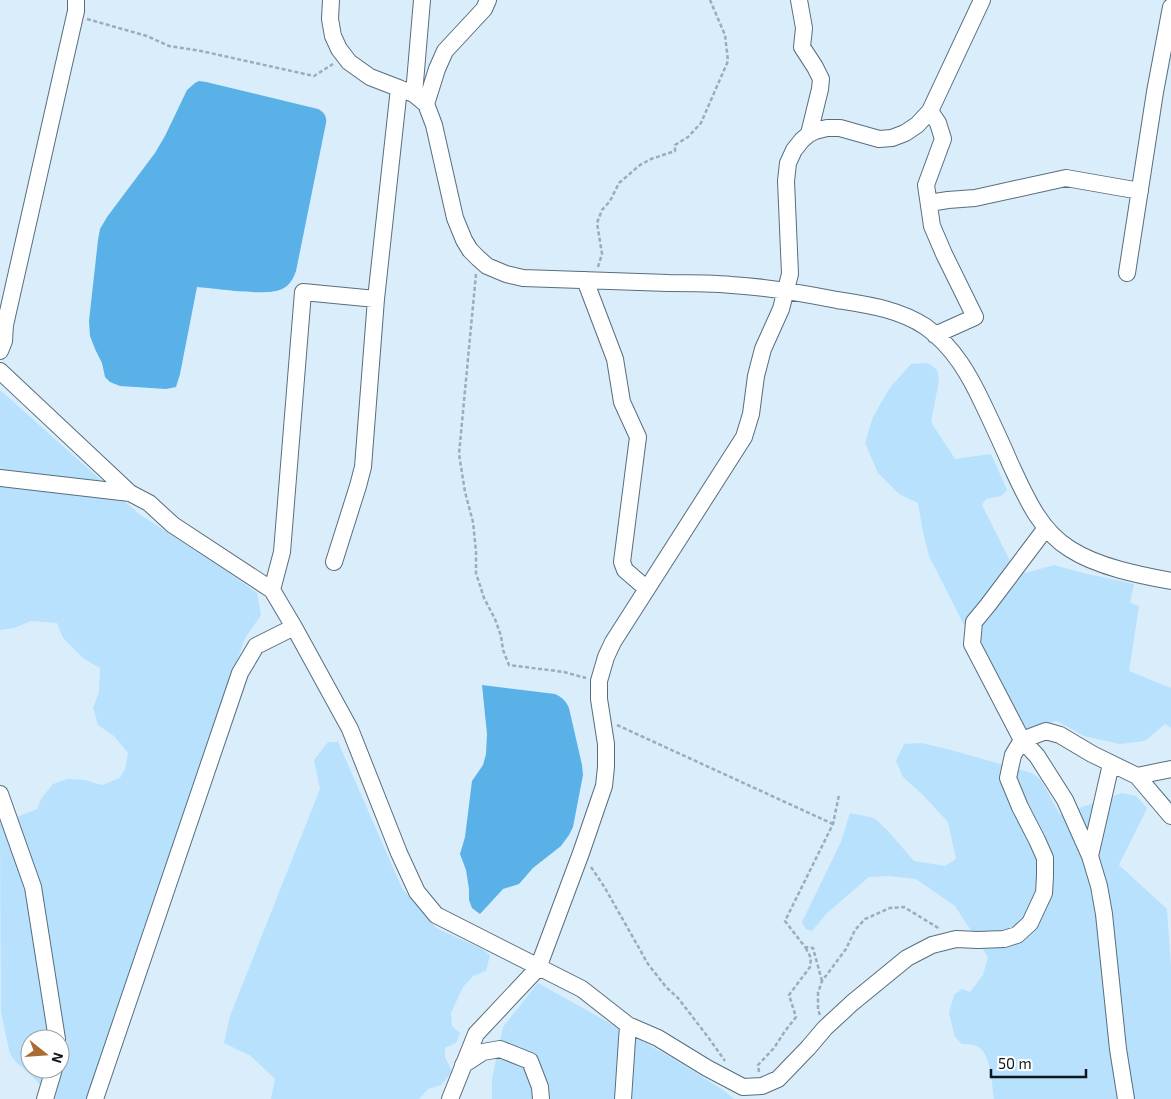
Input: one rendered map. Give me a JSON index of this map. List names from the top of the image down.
{
  "scale_bar": "50 m",
  "north": "right"
}
